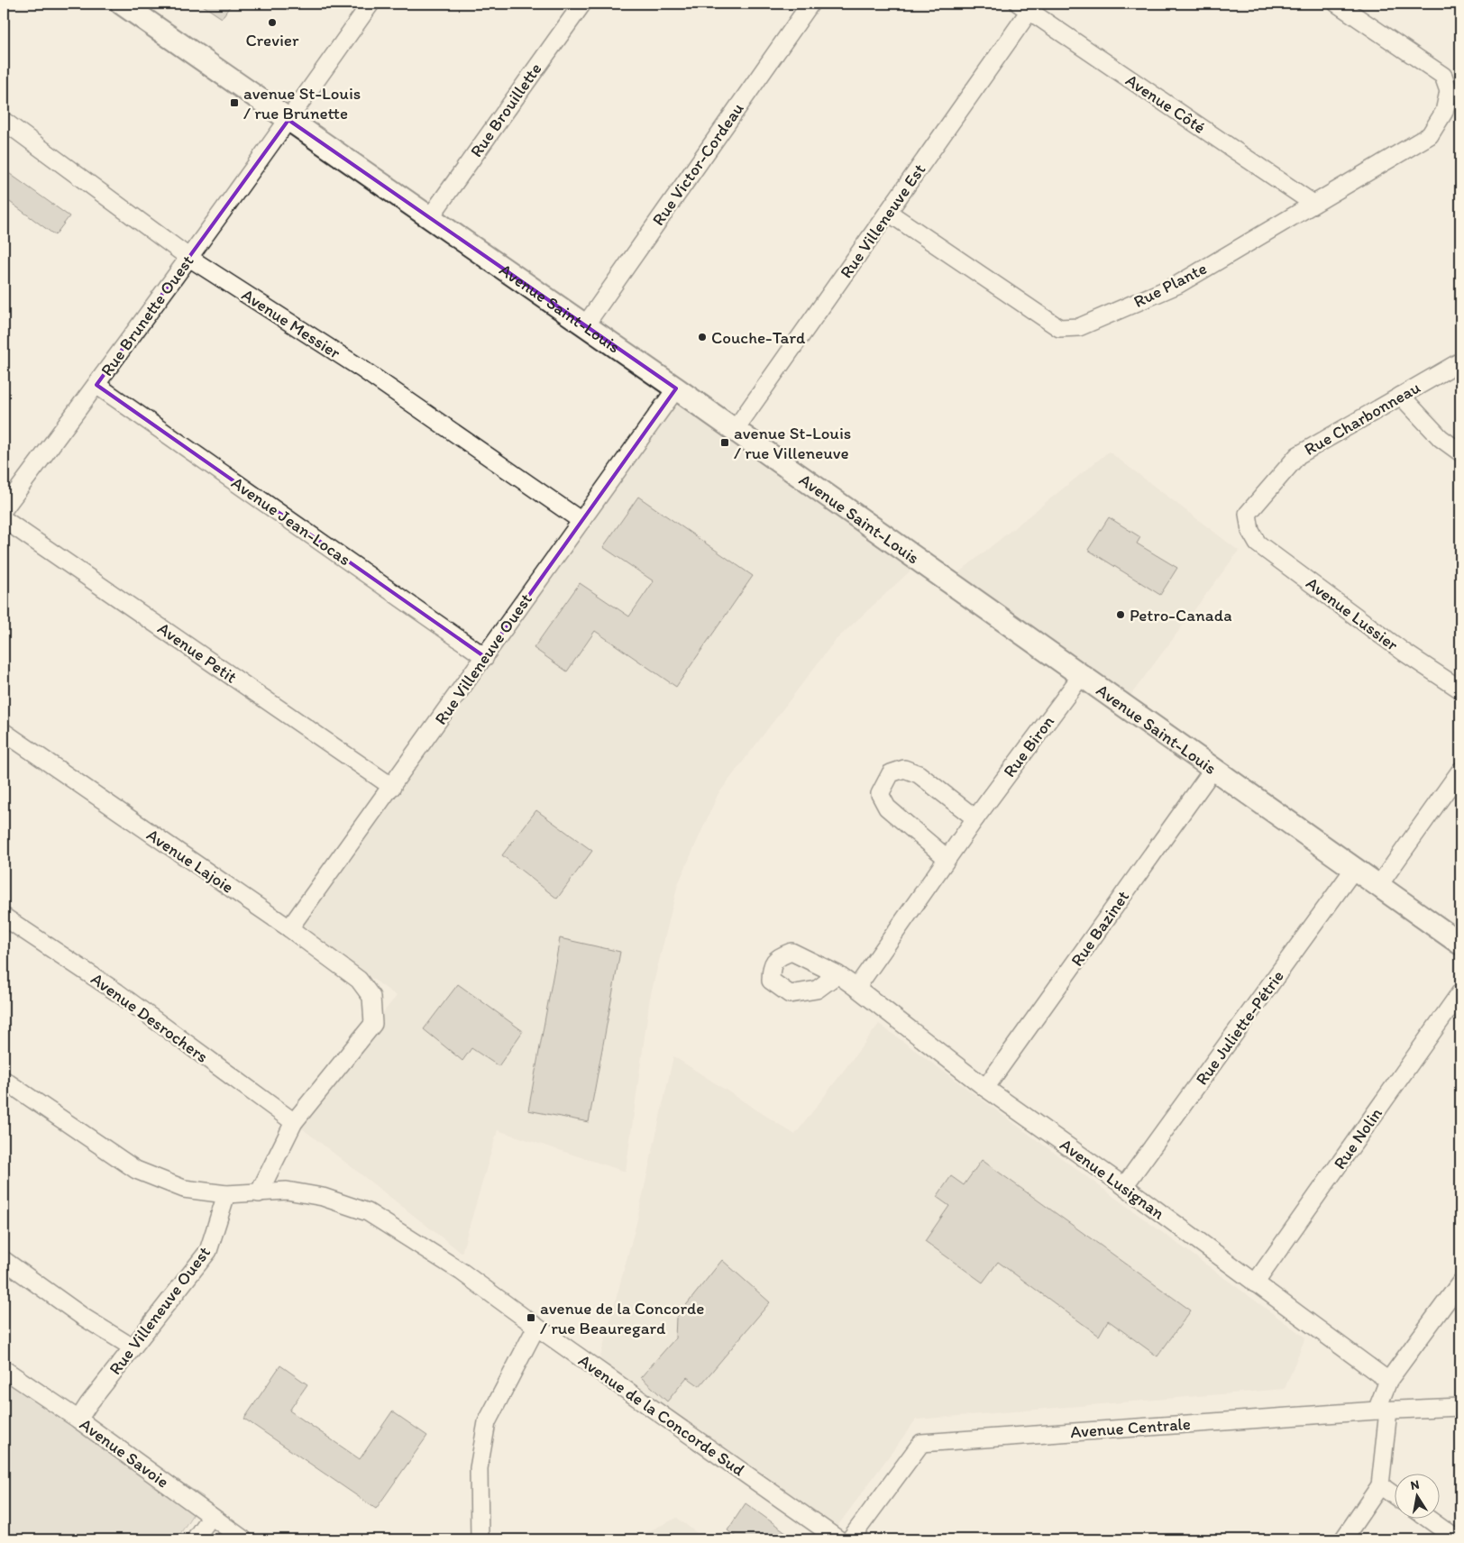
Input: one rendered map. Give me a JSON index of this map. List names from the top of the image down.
{
  "streets": {
    "main road": ["Avenue Saint-Louis"],
    "street": [
      "Avenue Côté",
      "Rue Brouillette",
      "Rue Victor-Cordeau",
      "Rue Villeneuve Est",
      "Rue Plante",
      "Rue Brunette Ouest",
      "Avenue Messier",
      "Rue Charbonneau",
      "Avenue Jean-Locas",
      "Avenue Lussier",
      "Avenue Petit",
      "Rue Villeneuve Ouest",
      "Rue Biron",
      "Avenue Lajoie",
      "Rue Bazinet",
      "Avenue Desrochers",
      "Rue Juliette-Pétrie",
      "Rue Nolin",
      "Avenue Lusignan",
      "Avenue de la Concorde Sud",
      "Avenue Centrale",
      "Avenue Savoie"
    ]
  },
  "crossings": [
    ["Avenue Côté", "Rue Villeneuve Est"],
    ["Avenue Côté", "Rue Plante"],
    ["Rue Brouillette", "Avenue Saint-Louis"],
    ["Rue Victor-Cordeau", "Avenue Saint-Louis"],
    ["Rue Villeneuve Est", "Rue Plante"],
    ["Rue Villeneuve Est", "Avenue Saint-Louis"],
    ["Avenue Saint-Louis", "Rue Brunette Ouest"],
    ["Avenue Saint-Louis", "Rue Villeneuve Ouest"],
    ["Avenue Saint-Louis", "Rue Biron"],
    ["Avenue Saint-Louis", "Rue Bazinet"],
    ["Avenue Saint-Louis", "Rue Juliette-Pétrie"],
    ["Rue Brunette Ouest", "Avenue Messier"],
    ["Rue Brunette Ouest", "Avenue Jean-Locas"],
    ["Avenue Messier", "Rue Villeneuve Ouest"],
    ["Rue Charbonneau", "Avenue Lussier"],
    ["Avenue Jean-Locas", "Rue Villeneuve Ouest"],
    ["Avenue Petit", "Rue Villeneuve Ouest"],
    ["Rue Villeneuve Ouest", "Avenue Lajoie"],
    ["Rue Villeneuve Ouest", "Avenue de la Concorde Sud"],
    ["Rue Villeneuve Ouest", "Avenue Savoie"],
    ["Rue Biron", "Avenue Lusignan"],
    ["Avenue Lajoie", "Avenue Desrochers"],
    ["Rue Bazinet", "Avenue Lusignan"],
    ["Rue Juliette-Pétrie", "Avenue Lusignan"],
    ["Rue Nolin", "Avenue Lusignan"]
  ],
  "places": {
    "other": ["Crevier", "Couche-Tard", "Petro-Canada"],
    "transit": ["avenue St-Louis / rue Brunette", "avenue St-Louis / rue Villeneuve", "avenue de la Concorde / rue Beauregard"]
  },
  "north": "top"
}
